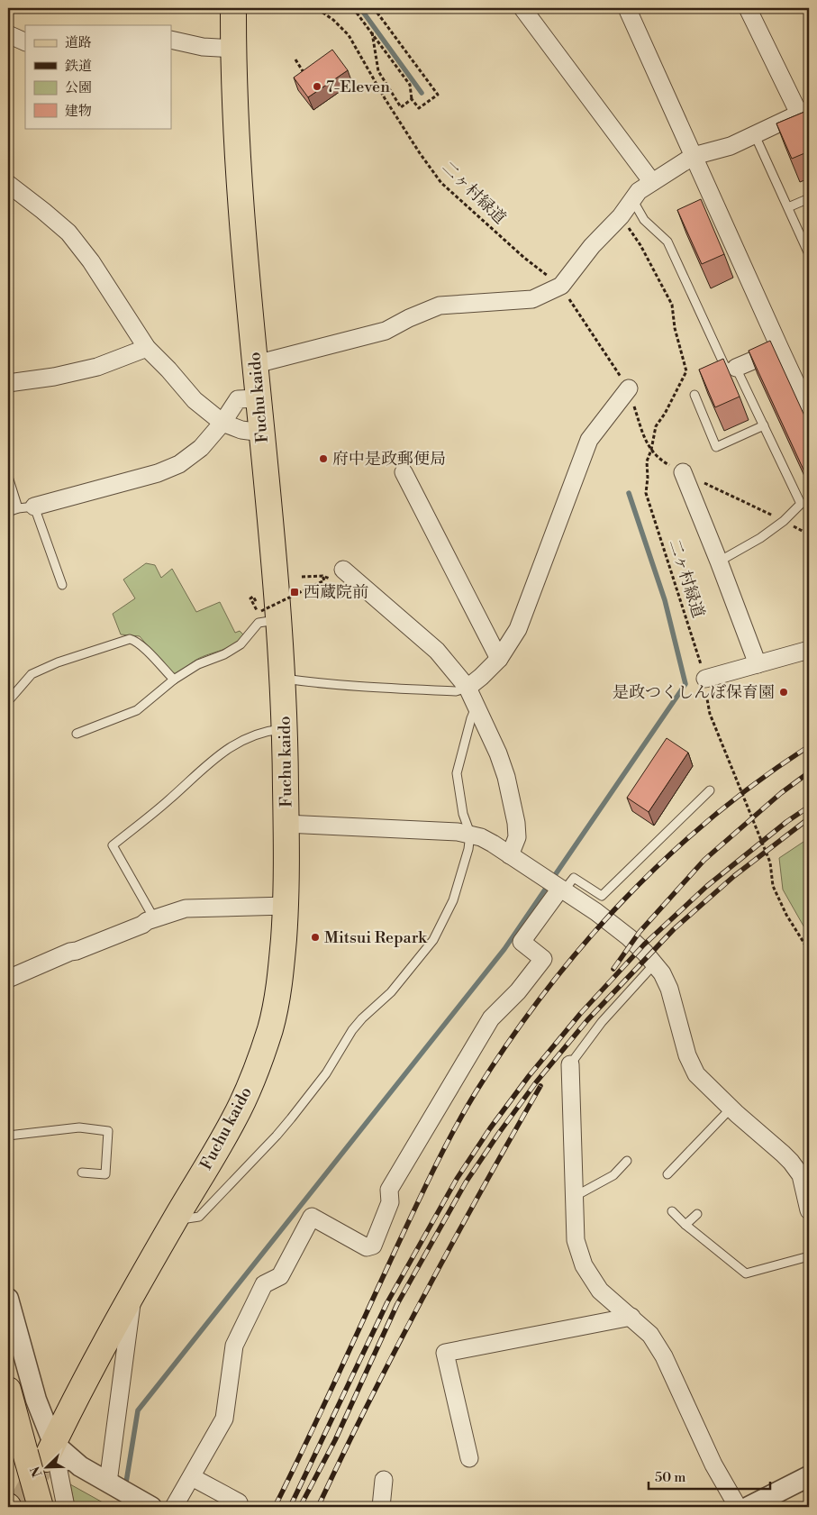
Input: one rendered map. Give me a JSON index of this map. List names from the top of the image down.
{
  "streets": {
    "main road": ["Fuchu kaido"],
    "path": ["二ヶ村緑道"]
  },
  "places": {
    "other": [
      "7-Eleven",
      "府中是政郵便局",
      "是政つくしんぼ保育園",
      "Mitsui Repark"
    ],
    "transit": ["西蔵院前"]
  },
  "legend": [
    "道路",
    "鉄道",
    "公園",
    "建物"
  ],
  "scale_bar": "50 m",
  "north": "bottom left"
}
